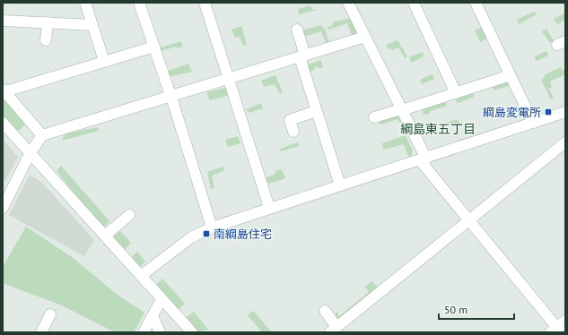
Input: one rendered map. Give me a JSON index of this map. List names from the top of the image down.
{
  "districts": ["綱島東五丁目"],
  "places": {
    "transit": ["綱島変電所", "南綱島住宅"]
  },
  "scale_bar": "50 m"
}
